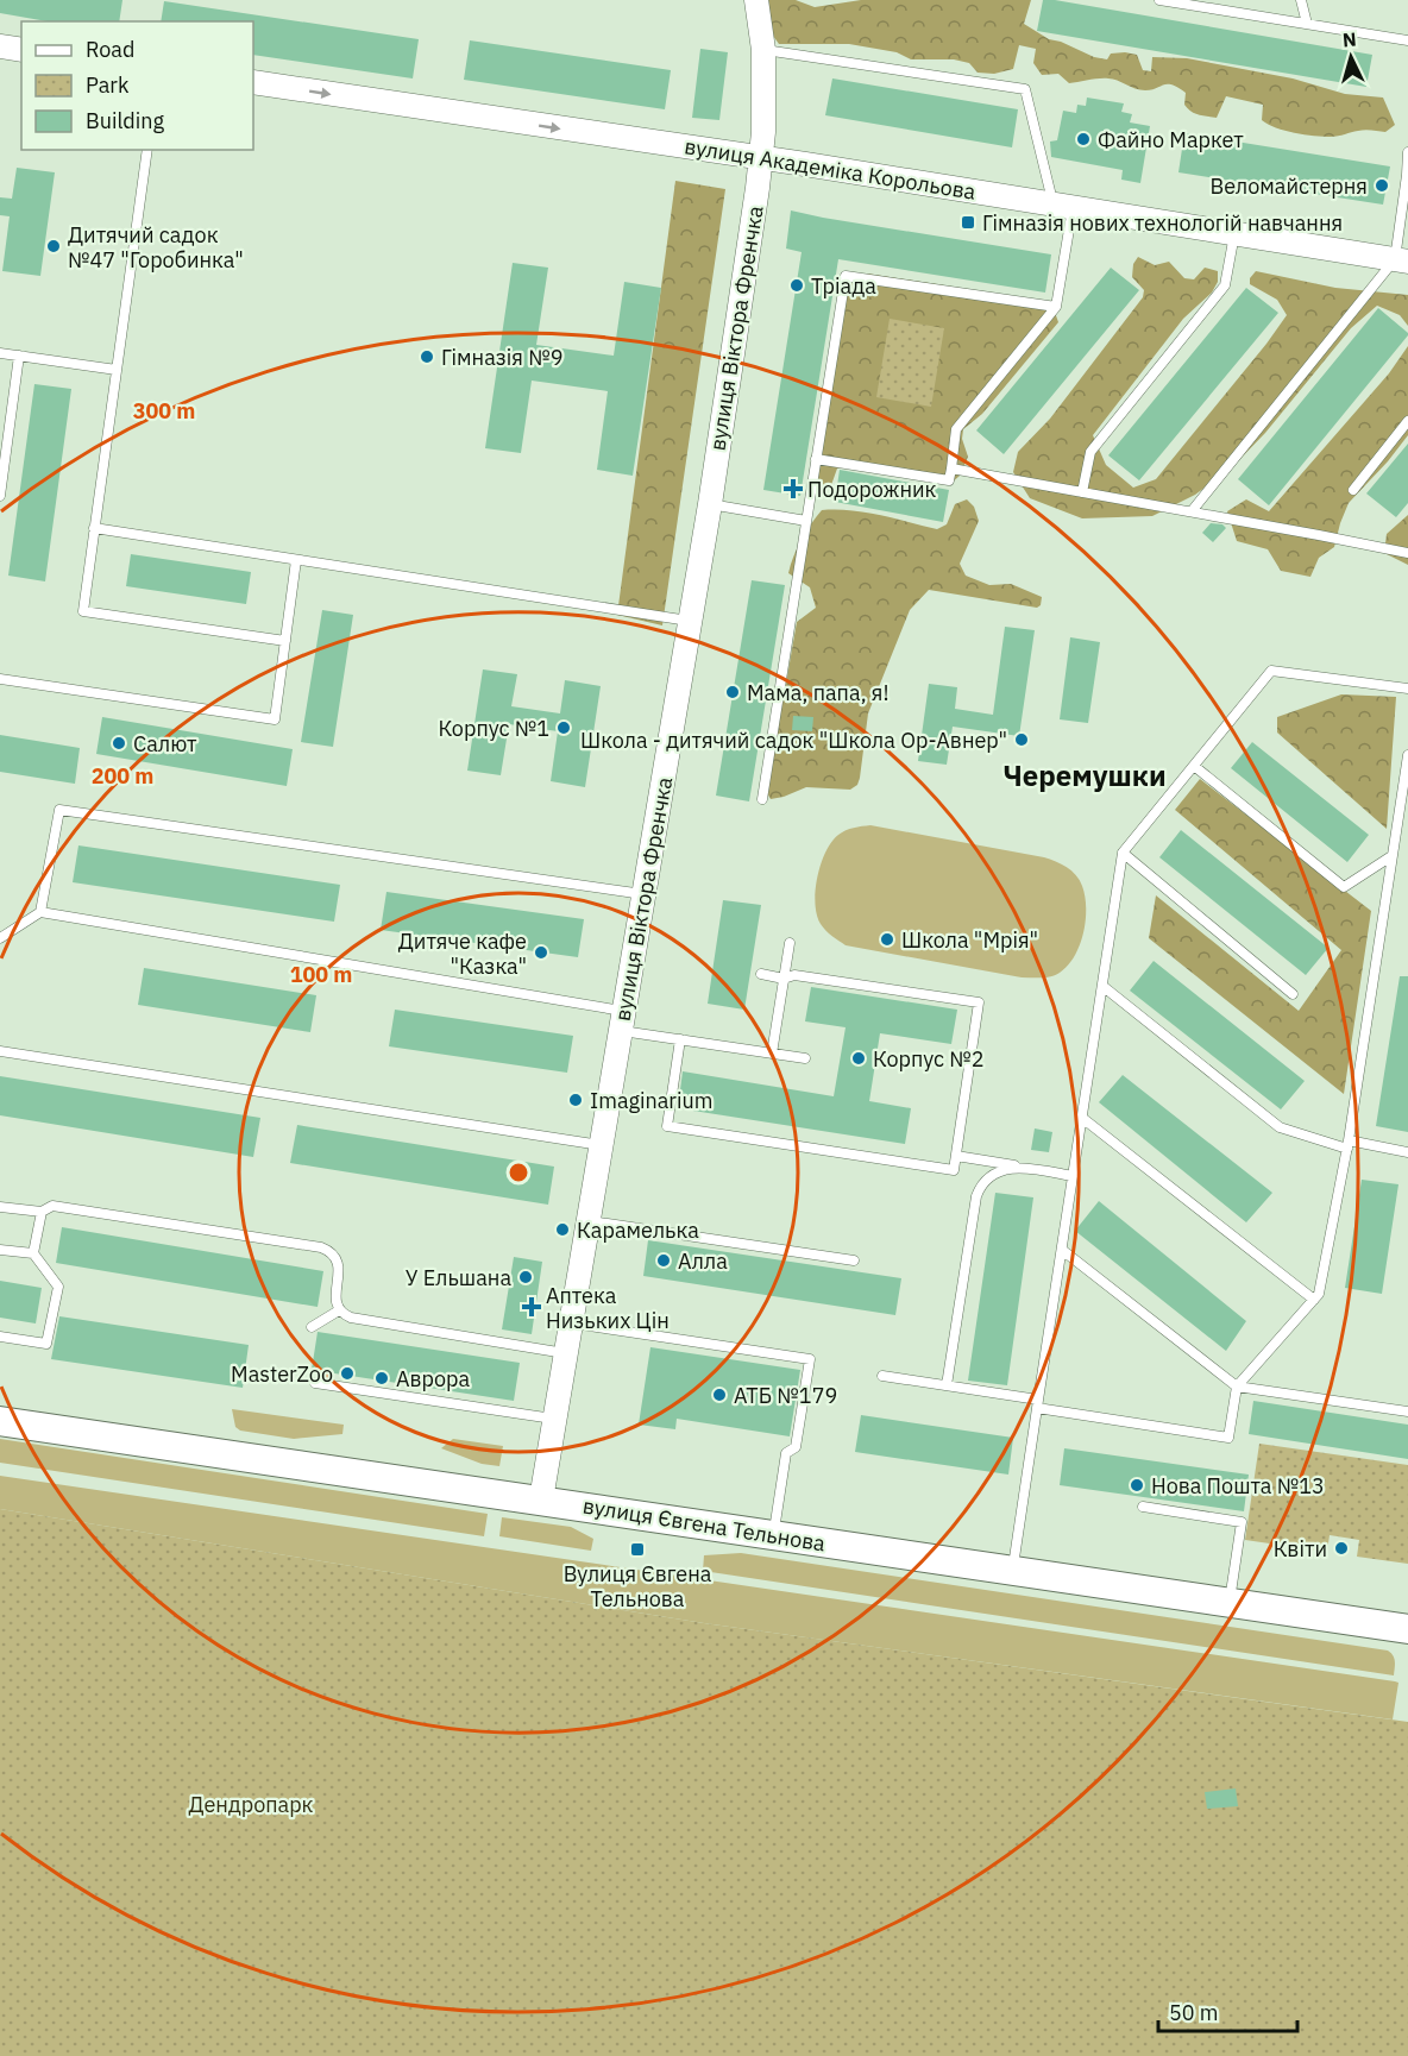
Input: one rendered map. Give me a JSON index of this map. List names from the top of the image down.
{
  "streets": {
    "main road": ["вулиця Євгена Тельнова"],
    "street": ["вулиця Академіка Корольова", "вулиця Віктора Френчка"]
  },
  "crossings": [
    ["вулиця Академіка Корольова", "вулиця Віктора Френчка"],
    ["вулиця Віктора Френчка", "вулиця Євгена Тельнова"]
  ],
  "one_way": ["вулиця Академіка Корольова"],
  "districts": ["Черемушки"],
  "parks": ["Дендропарк"],
  "places": {
    "other": [
      "Файно Маркет",
      "Веломайстерня",
      "Дитячий садок №47 \"Горобинка\"",
      "Тріада",
      "Гімназія №9",
      "Мама, папа, я!",
      "Корпус №1",
      "Школа - дитячий садок \"Школа Ор-Авнер\"",
      "Салют",
      "Школа \"Мрія\"",
      "Дитяче кафе \"Казка\"",
      "Корпус №2",
      "Imaginarium",
      "Карамелька",
      "Алла",
      "У Ельшана",
      "MasterZoo",
      "Аврора",
      "АТБ №179",
      "Нова Пошта №13",
      "Квіти"
    ],
    "transit": ["Гімназія нових технологій навчання", "Вулиця Євгена Тельнова"],
    "health": ["Подорожник", "Аптека Низьких Цін"]
  },
  "legend": ["Road", "Park", "Building"],
  "scale_bar": "50 m",
  "north": "top",
  "rings": ["300 m", "200 m", "100 m"]
}
